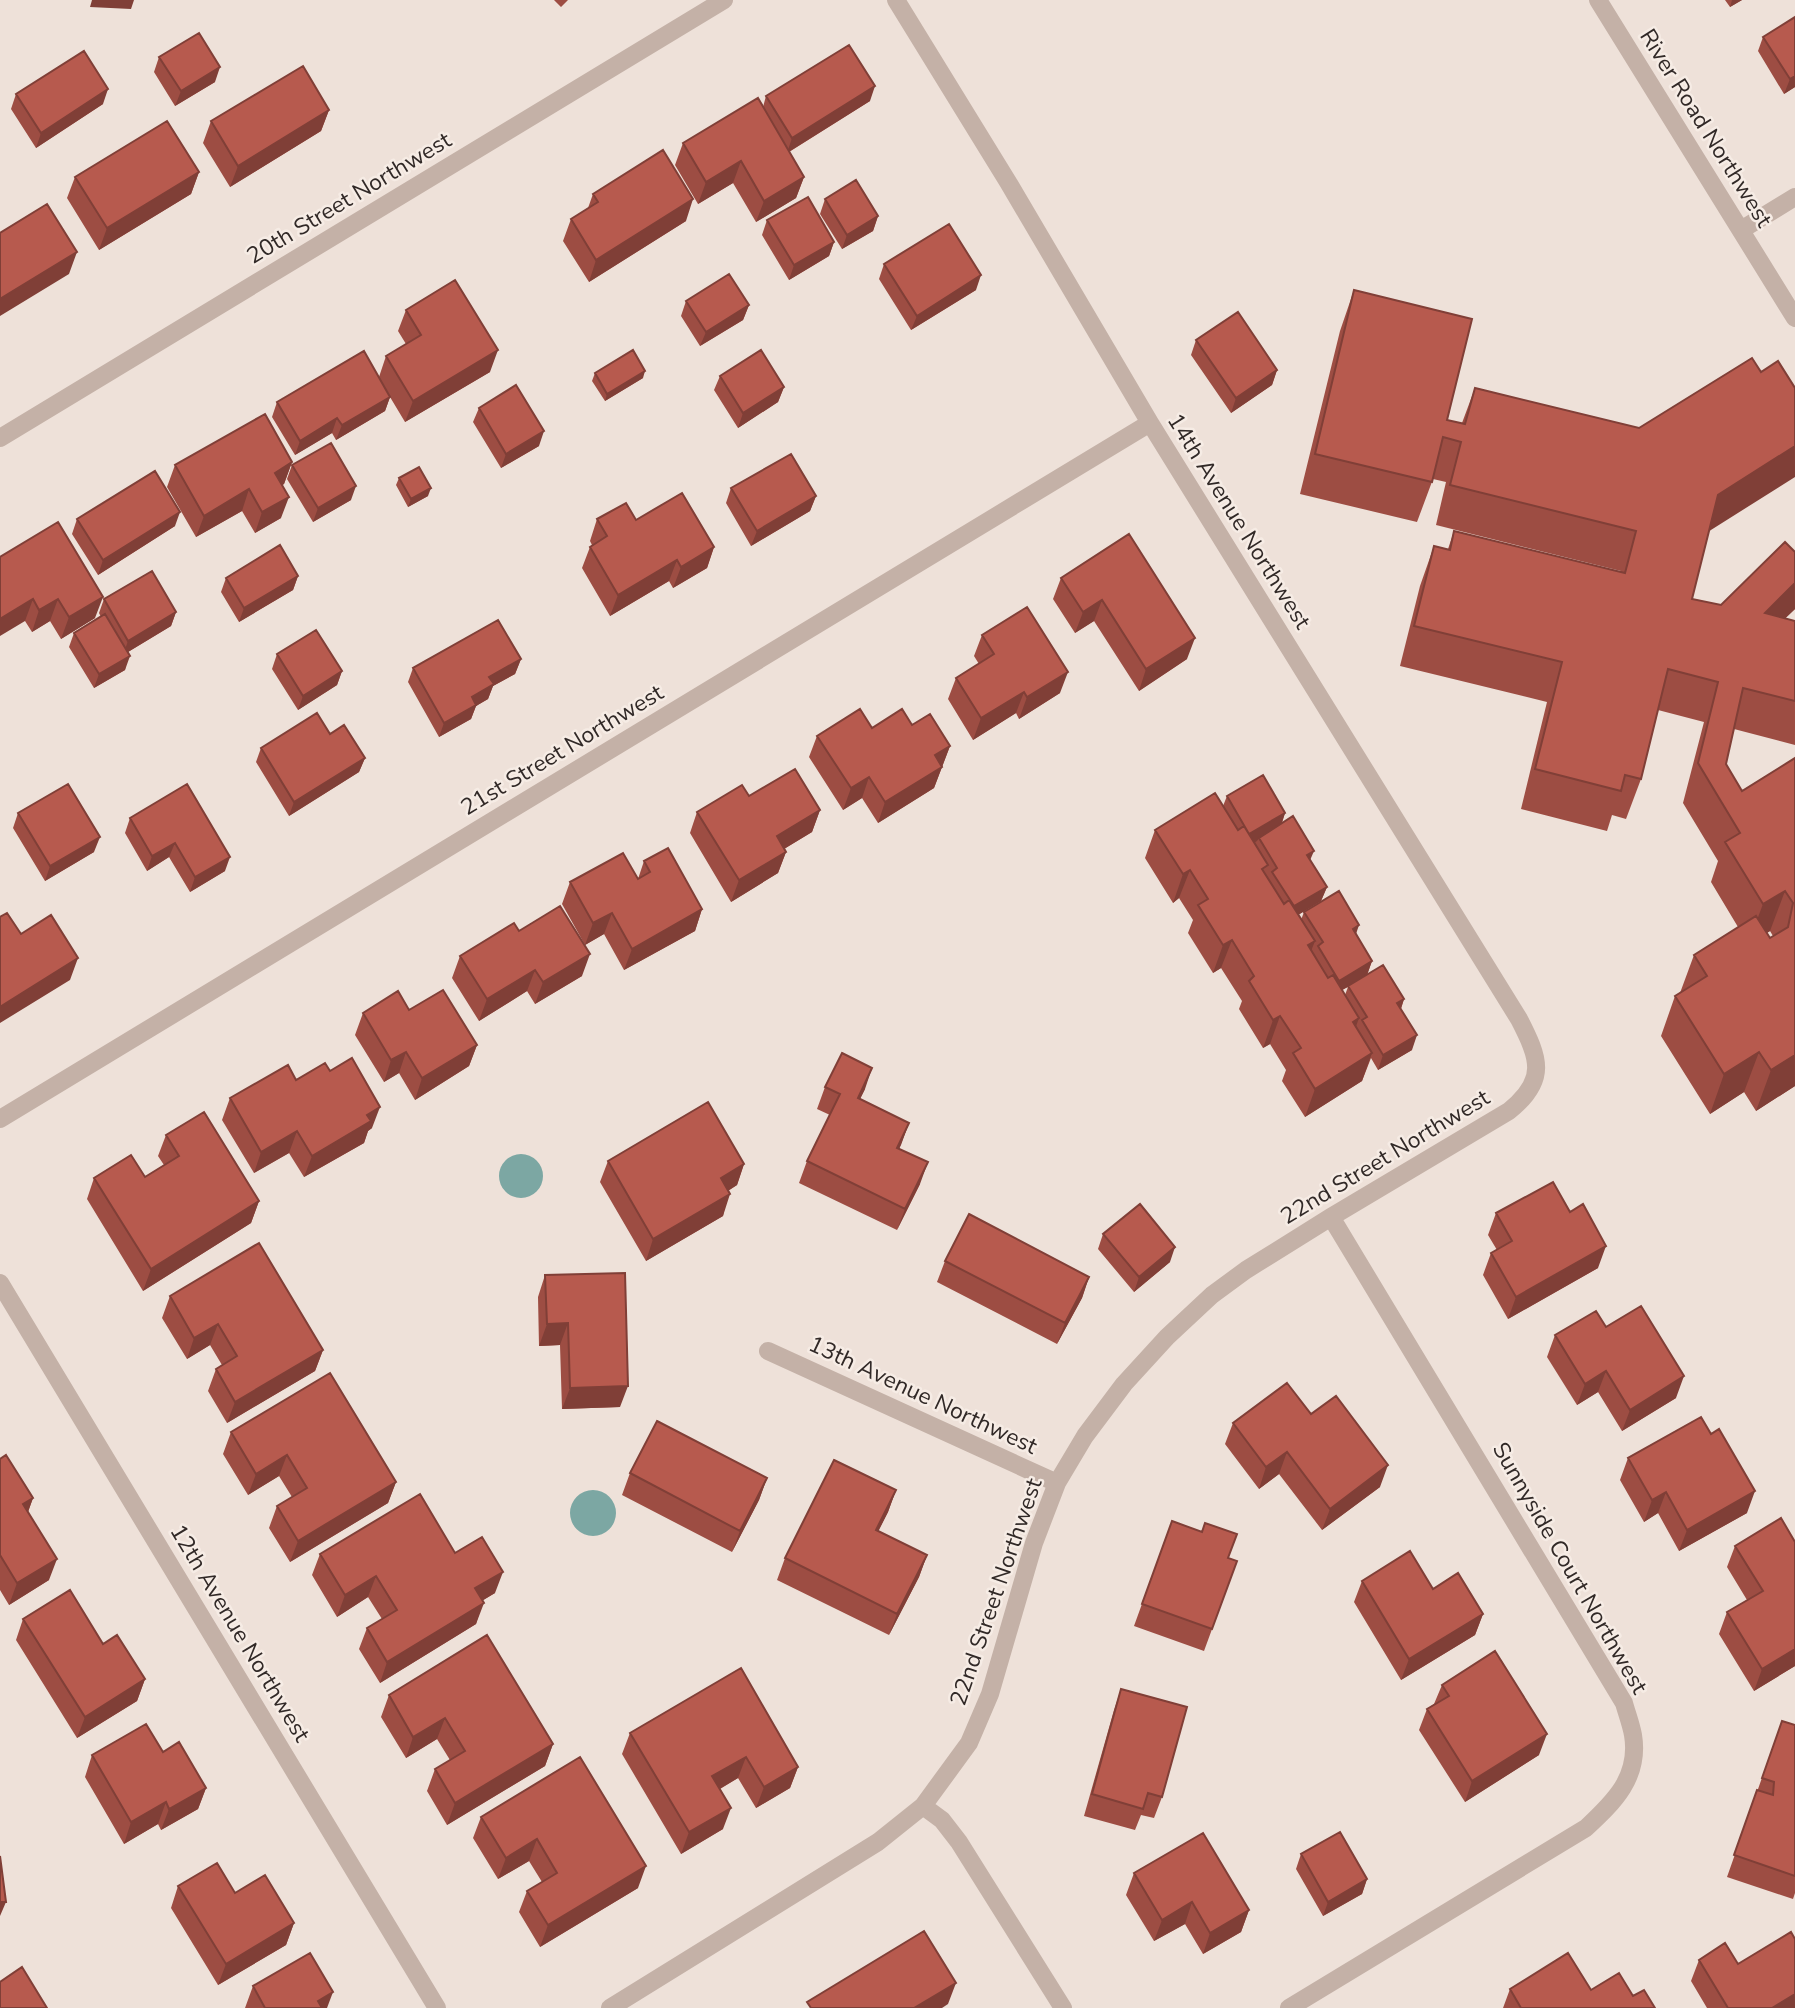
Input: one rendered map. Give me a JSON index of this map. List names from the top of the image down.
{
  "streets": {
    "street": [
      "River Road Northwest",
      "20th Street Northwest",
      "14th Avenue Northwest",
      "21st Street Northwest",
      "22nd Street Northwest",
      "13th Avenue Northwest",
      "Sunnyside Court Northwest",
      "12th Avenue Northwest"
    ]
  },
  "crossings": [
    ["14th Avenue Northwest", "21st Street Northwest"],
    ["14th Avenue Northwest", "22nd Street Northwest"],
    ["22nd Street Northwest", "13th Avenue Northwest"],
    ["22nd Street Northwest", "Sunnyside Court Northwest"]
  ]
}
